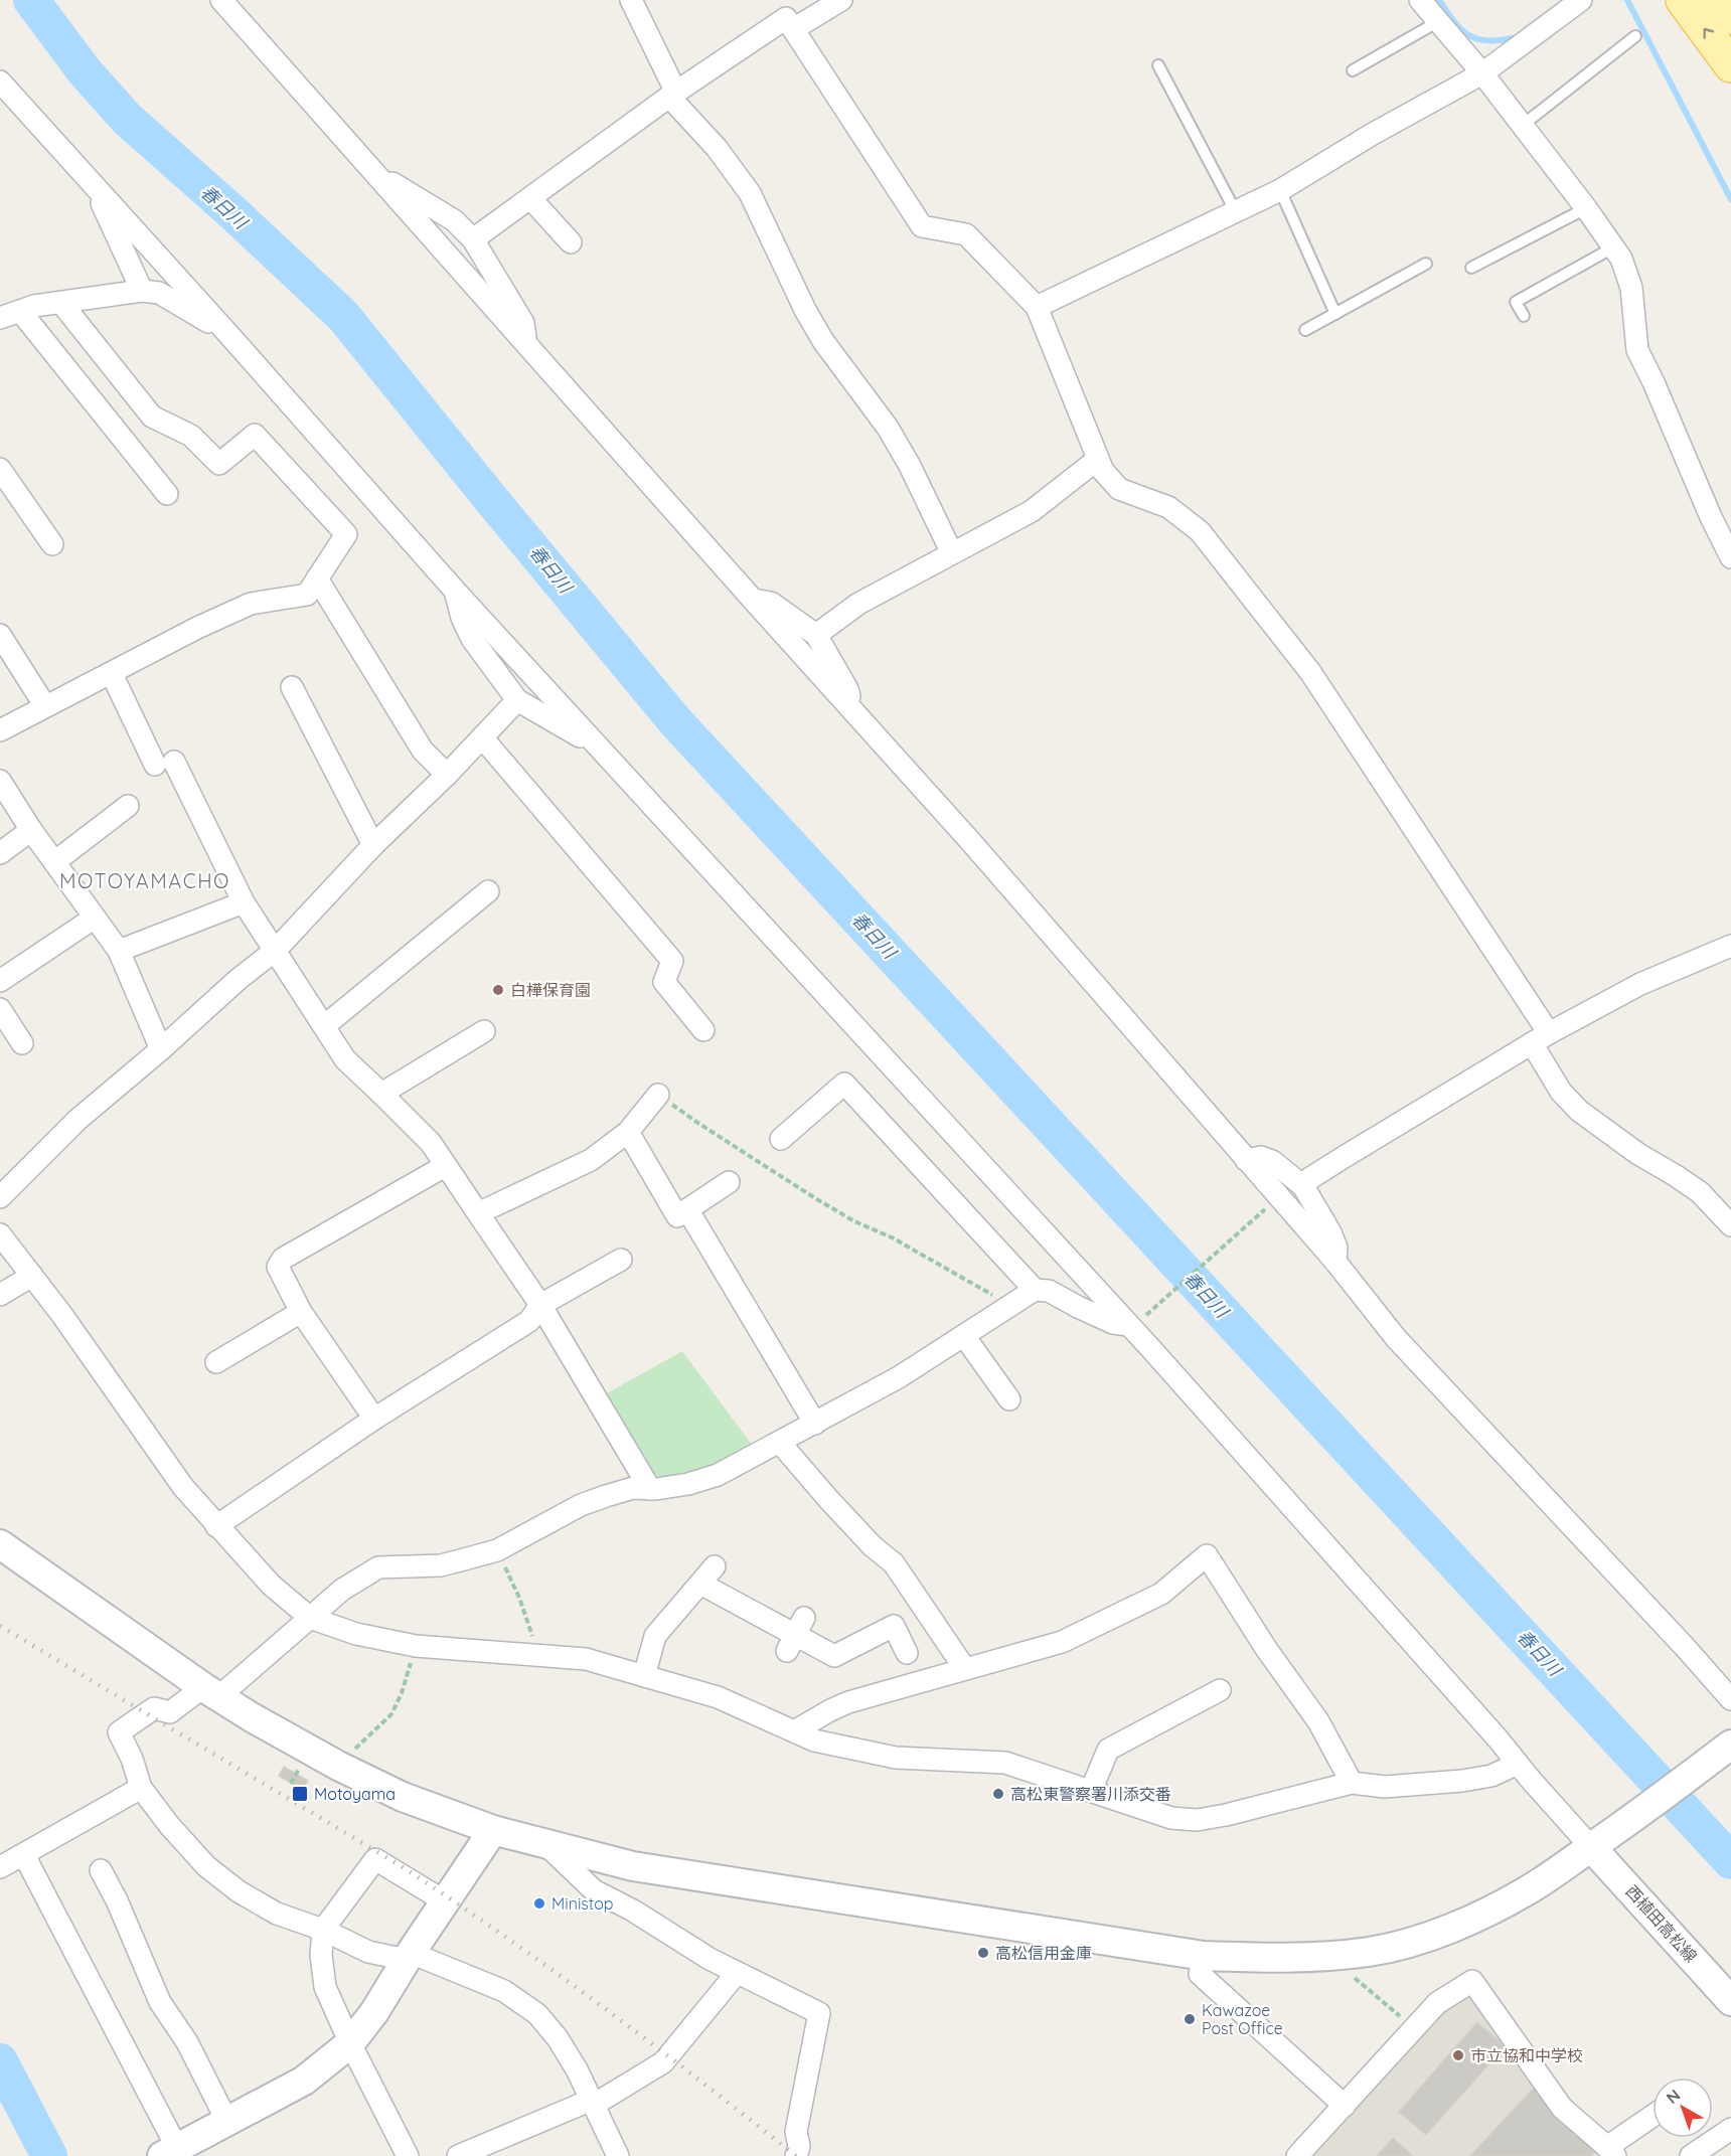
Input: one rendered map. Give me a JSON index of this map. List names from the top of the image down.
{
  "streets": {
    "street": ["西植田高松線"]
  },
  "districts": ["MOTOYAMACHO"],
  "water": ["春日川"],
  "places": {
    "other": [
      "白樺保育園",
      "高松東警察署川添交番",
      "Ministop",
      "高松信用金庫",
      "Kawazoe Post Office",
      "市立協和中学校"
    ],
    "transit": ["Motoyama"]
  },
  "north": "top left"
}
